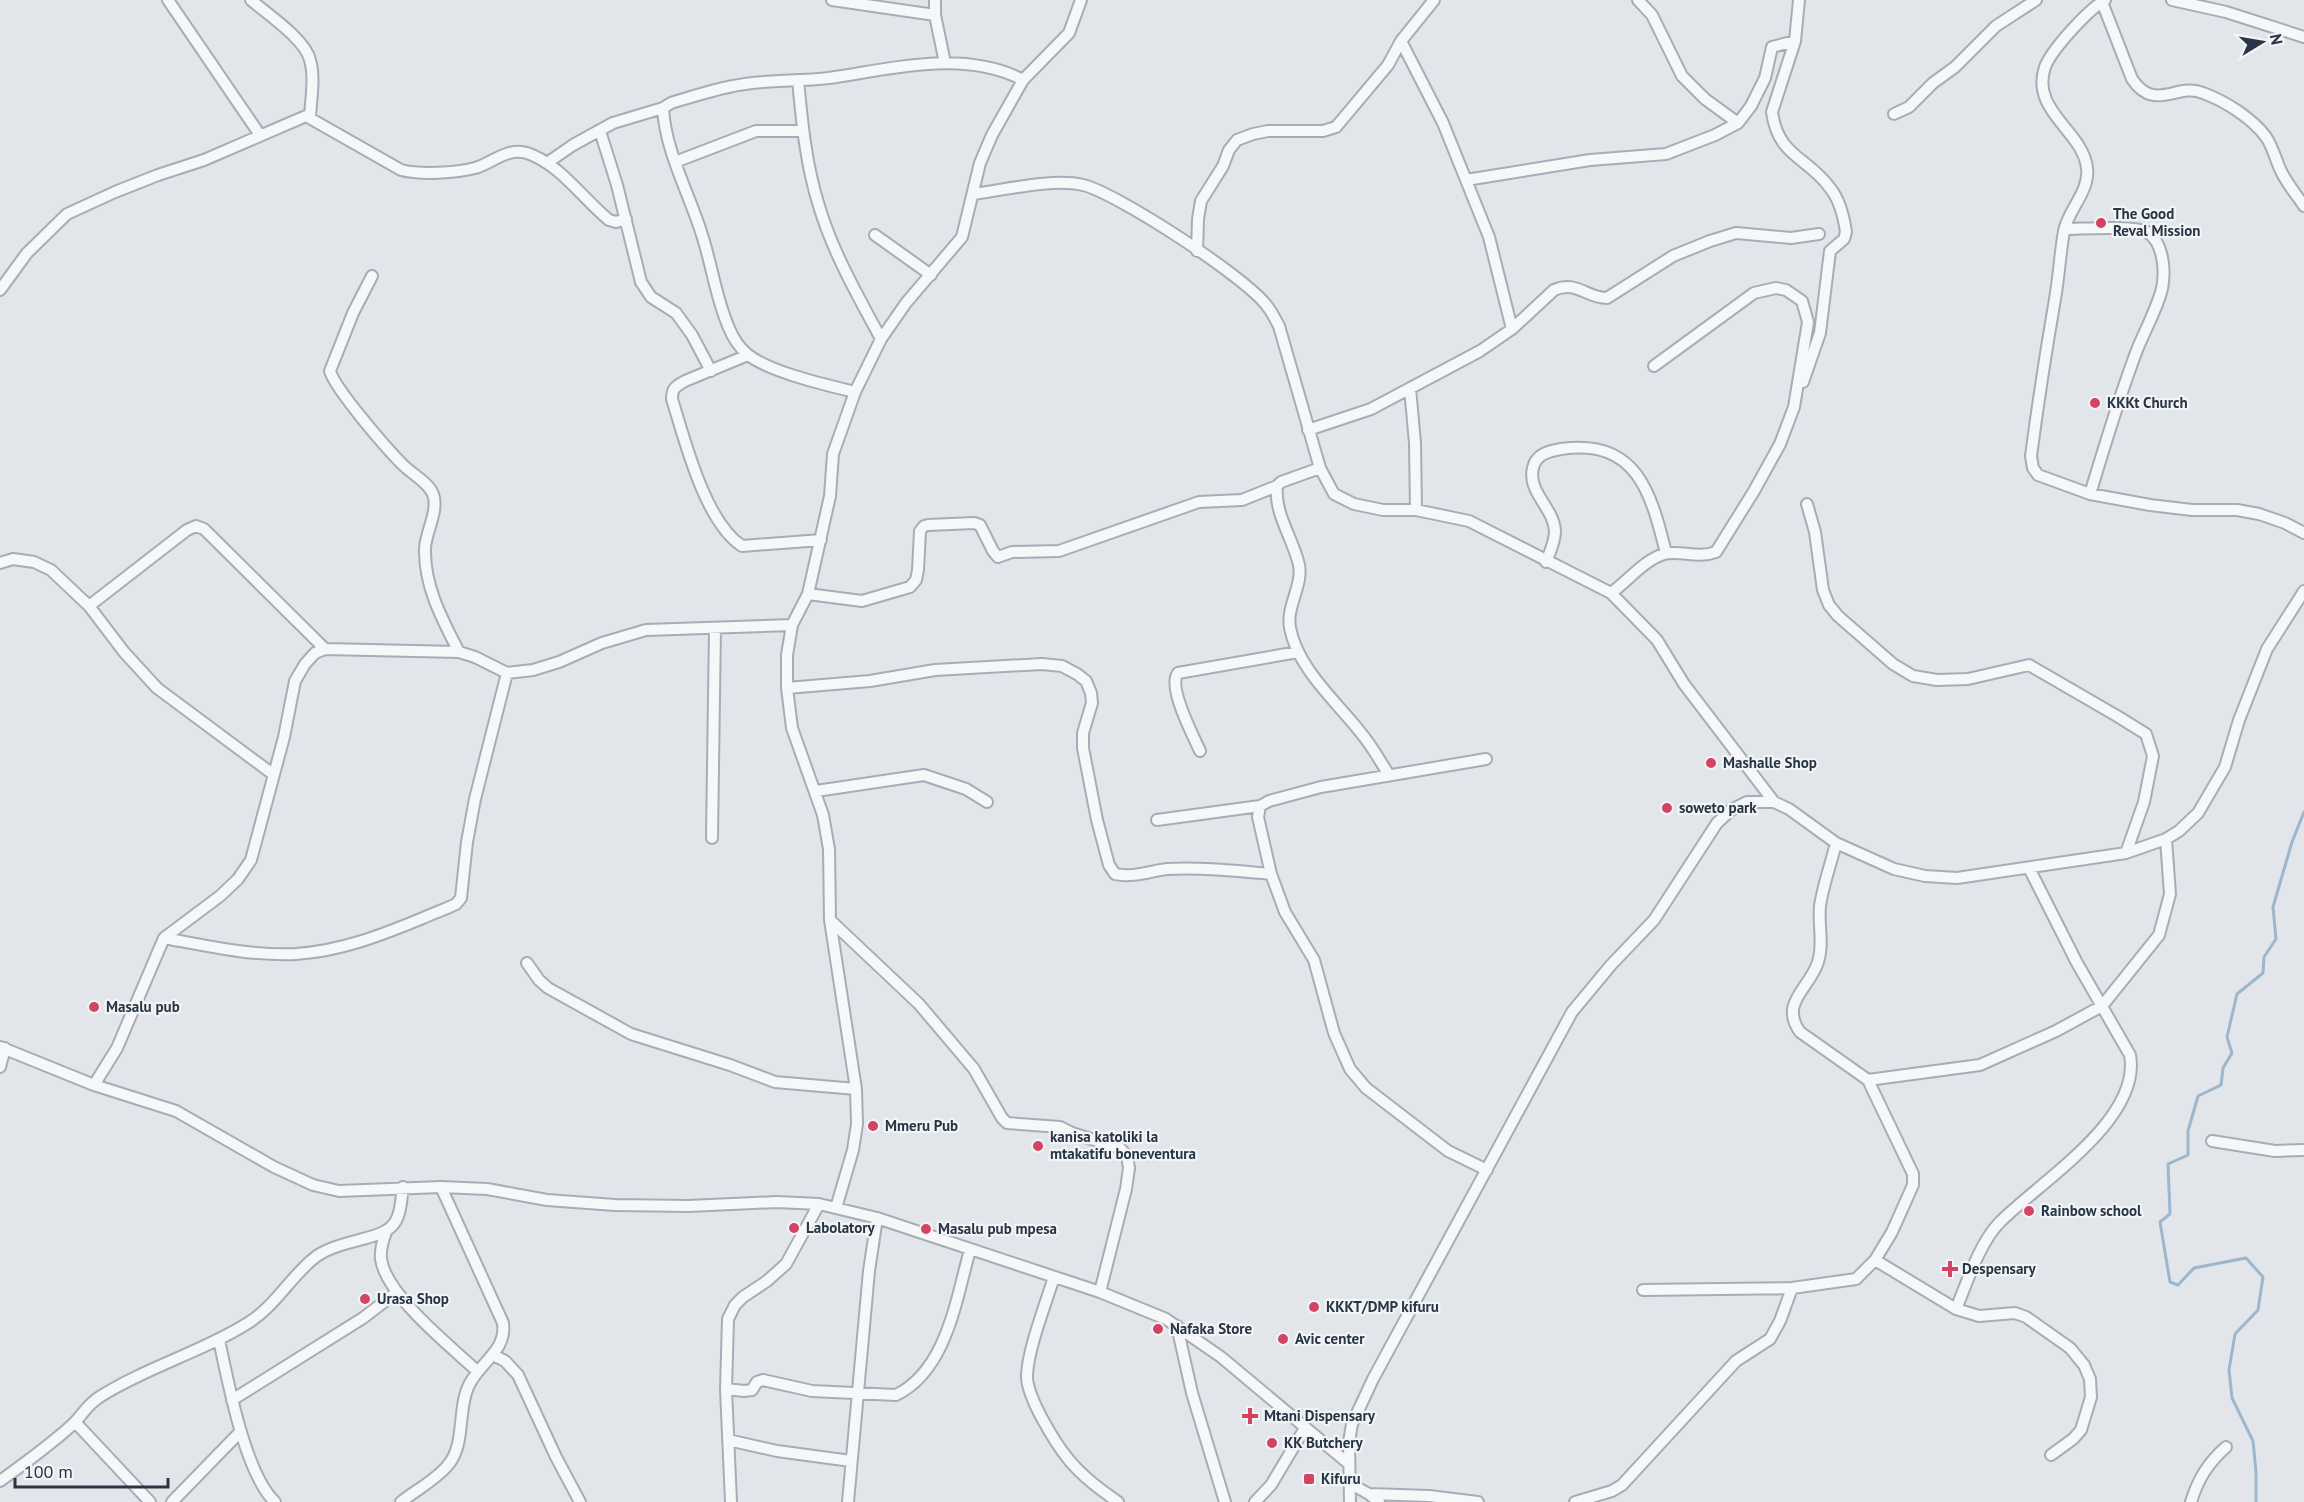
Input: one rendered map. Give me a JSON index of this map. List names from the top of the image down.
{
  "places": {
    "other": [
      "The Good Reval Mission",
      "KKKt Church",
      "Mashalle Shop",
      "soweto park",
      "Masalu pub",
      "Mmeru Pub",
      "kanisa katoliki la mtakatifu boneventura",
      "Rainbow school",
      "Labolatory",
      "Masalu pub mpesa",
      "Urasa Shop",
      "KKKT/DMP kifuru",
      "Nafaka Store",
      "Avic center",
      "KK Butchery"
    ],
    "health": ["Despensary", "Mtani Dispensary"],
    "transit": ["Kifuru"]
  },
  "scale_bar": "100 m",
  "north": "right"
}
